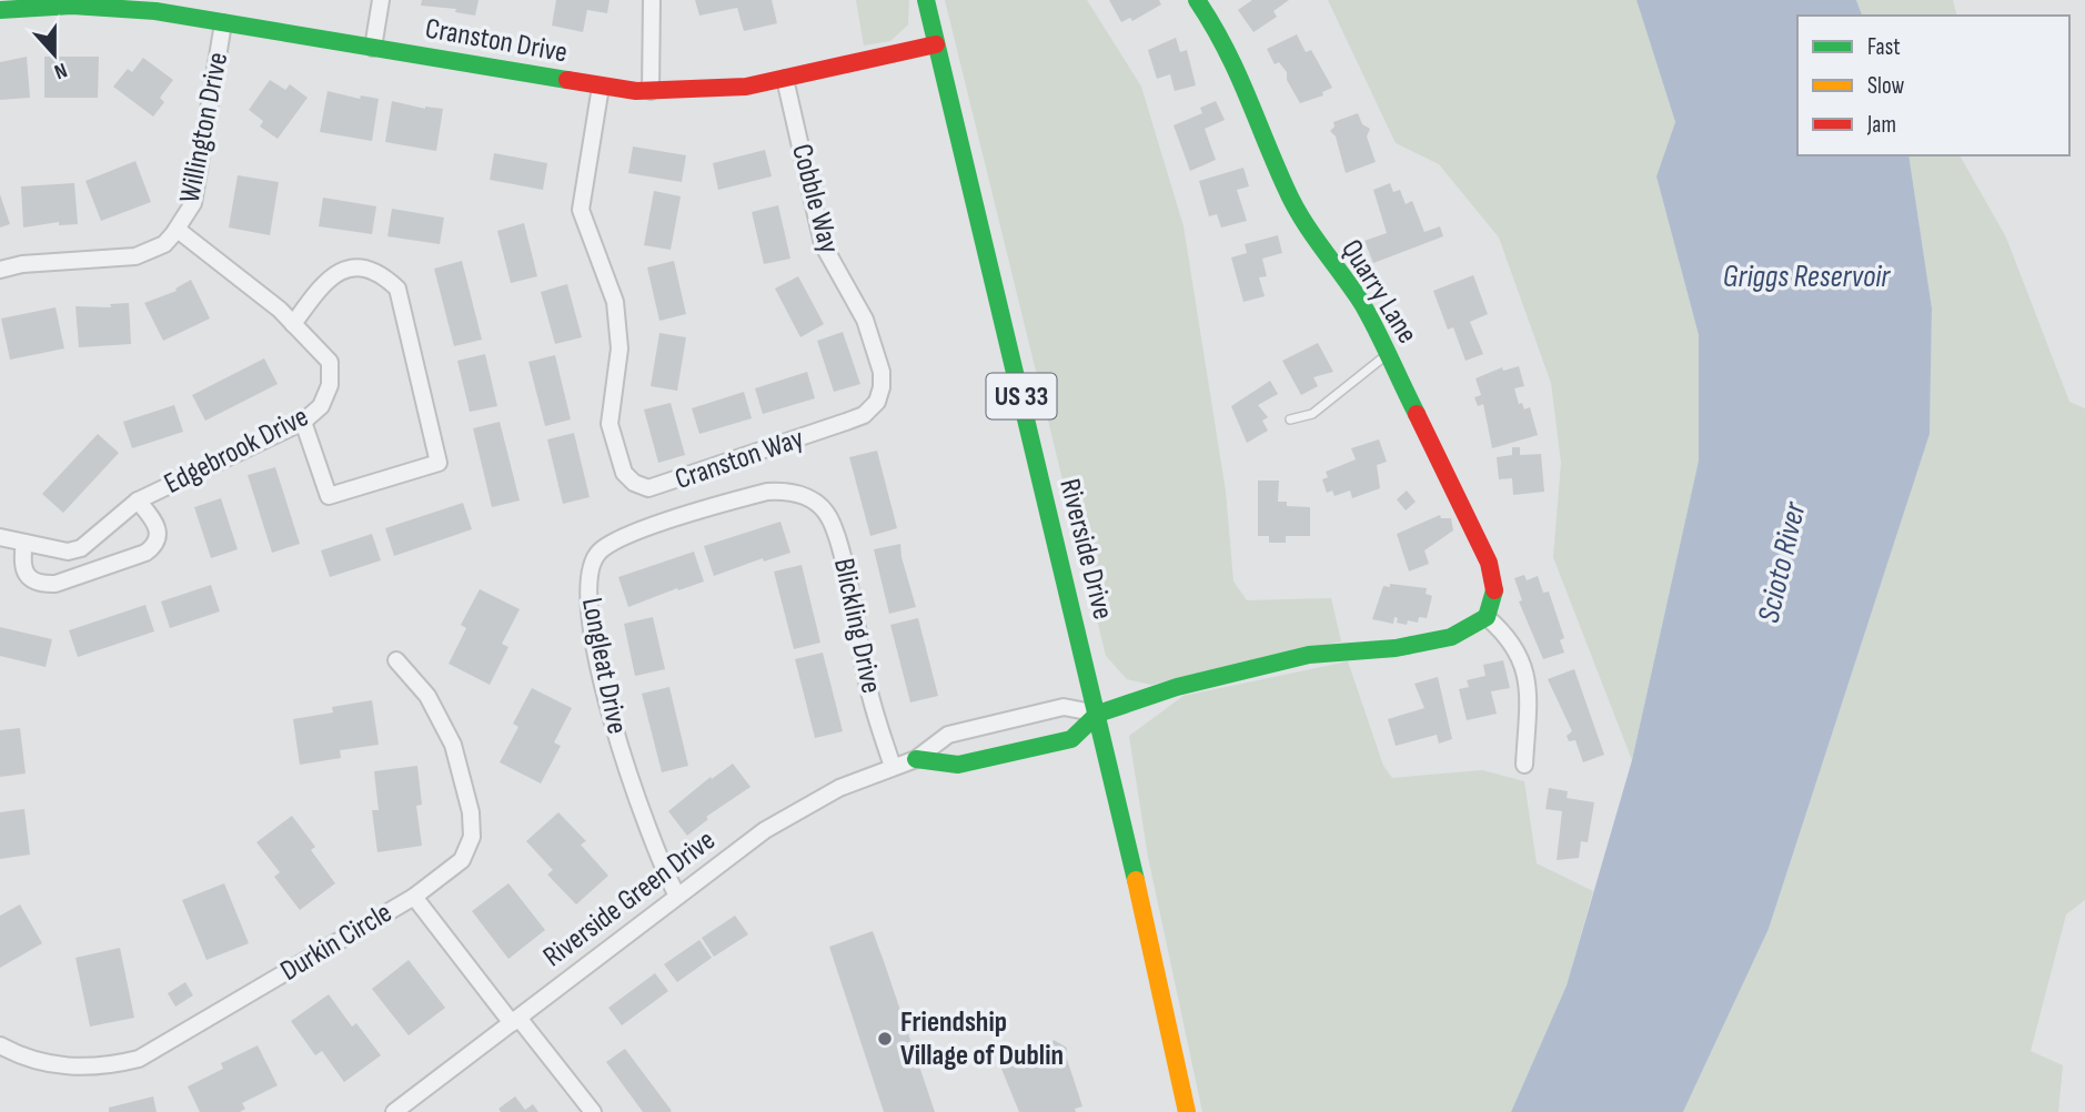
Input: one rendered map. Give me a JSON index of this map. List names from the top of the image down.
{
  "streets": {
    "street": [
      "Cranston Drive",
      "Willington Drive",
      "Cobble Way",
      "Quarry Lane",
      "US 33",
      "Edgebrook Drive",
      "Cranston Way",
      "Riverside Drive",
      "Blickling Drive",
      "Longleat Drive",
      "Riverside Green Drive",
      "Durkin Circle"
    ]
  },
  "crossings": [
    ["Cranston Drive", "Willington Drive"],
    ["Cranston Drive", "Cobble Way"],
    ["Cranston Drive", "Cranston Way"],
    ["Cranston Drive", "Riverside Drive"],
    ["Willington Drive", "Edgebrook Drive"],
    ["Cobble Way", "Cranston Way"],
    ["Riverside Drive", "Riverside Green Drive"],
    ["Blickling Drive", "Longleat Drive"],
    ["Blickling Drive", "Riverside Green Drive"],
    ["Longleat Drive", "Riverside Green Drive"]
  ],
  "water": ["Griggs Reservoir", "Scioto River"],
  "places": ["Friendship Village of Dublin"],
  "legend": ["Fast", "Slow", "Jam"],
  "north": "bottom"
}
